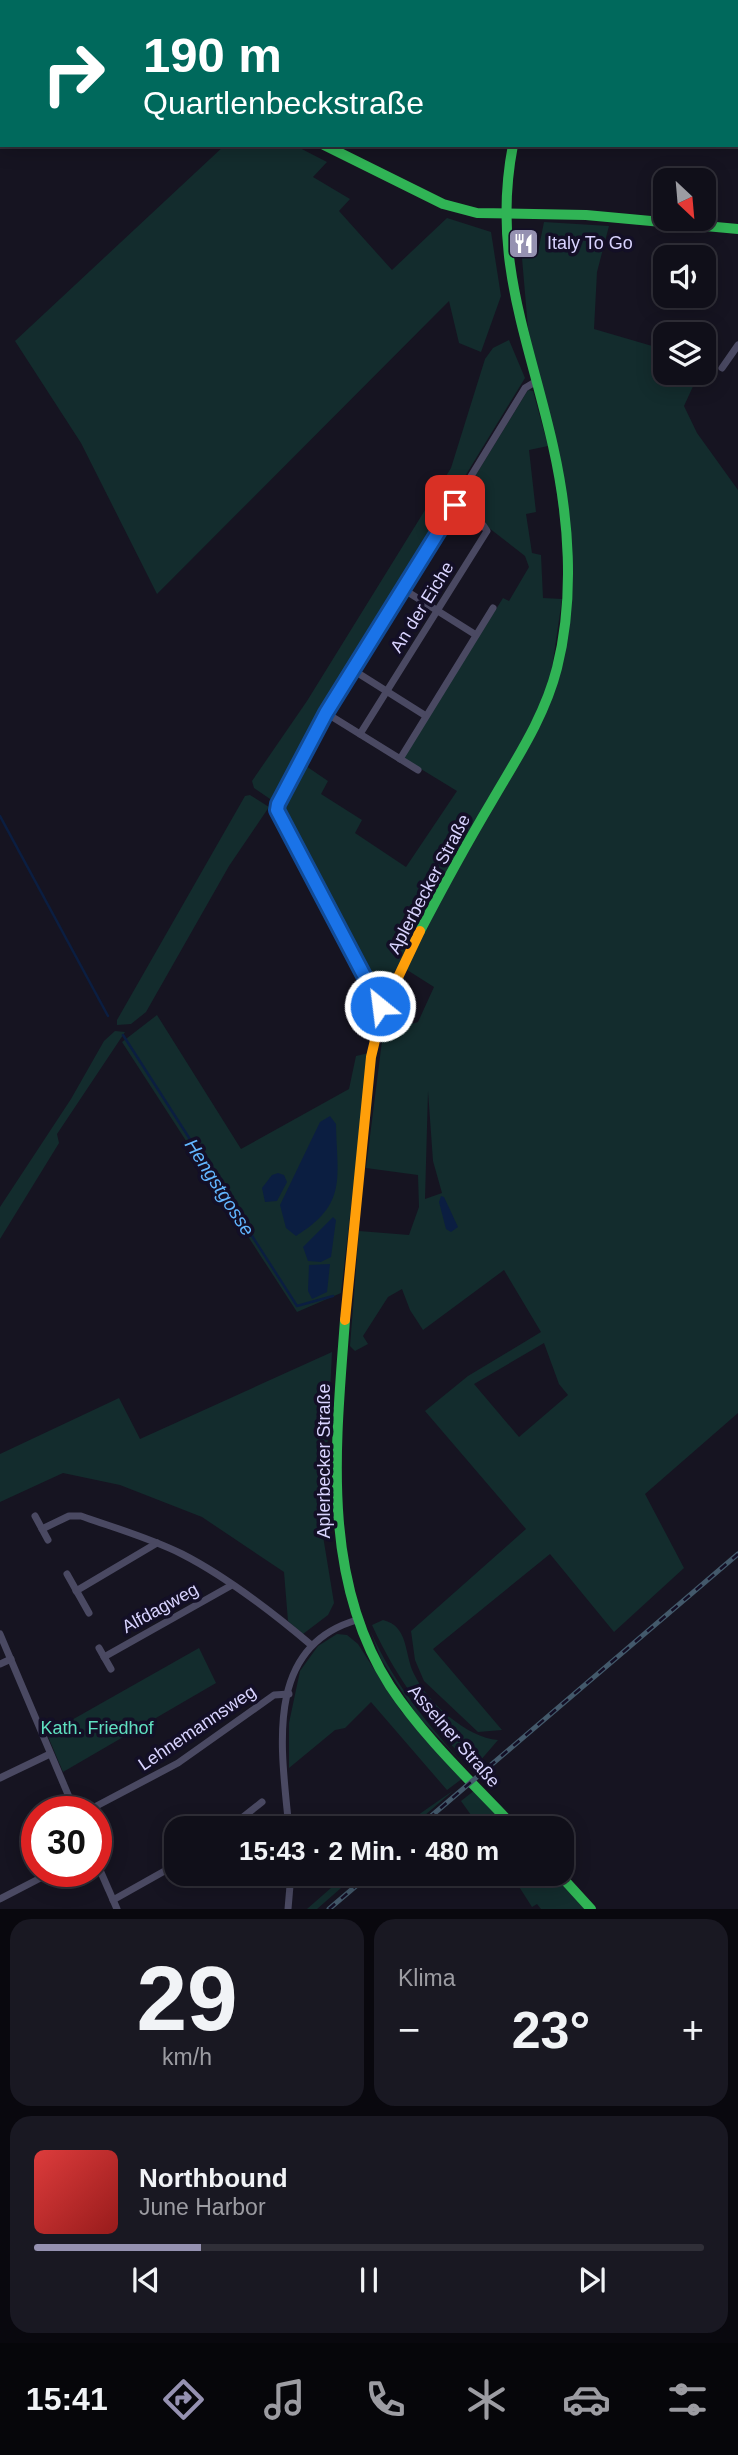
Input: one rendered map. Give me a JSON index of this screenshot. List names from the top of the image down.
{
  "streets": {
    "main road": ["Aplerbecker Straße", "Asselner Straße"],
    "street": ["An der Eiche", "Alfdagweg", "Lehnemannsweg"]
  },
  "crossings": [
    ["Aplerbecker Straße", "Asselner Straße"]
  ],
  "water": ["Hengstgosse"],
  "parks": ["Kath. Friedhof"],
  "places": {
    "restaurant": ["Italy To Go"]
  },
  "north": "bottom right",
  "page": {
    "turn": ["190 m", "Quartlenbeckstraße"],
    "limit": "30",
    "trip": "15:43 · 2 Min. · 480 m",
    "tile": [
      ["29", "km/h"],
      "Klima"
    ],
    "heat": ["−", "23°", "+"],
    "song": ["Northbound", "June Harbor"],
    "tabs": "15:41"
  }
}
